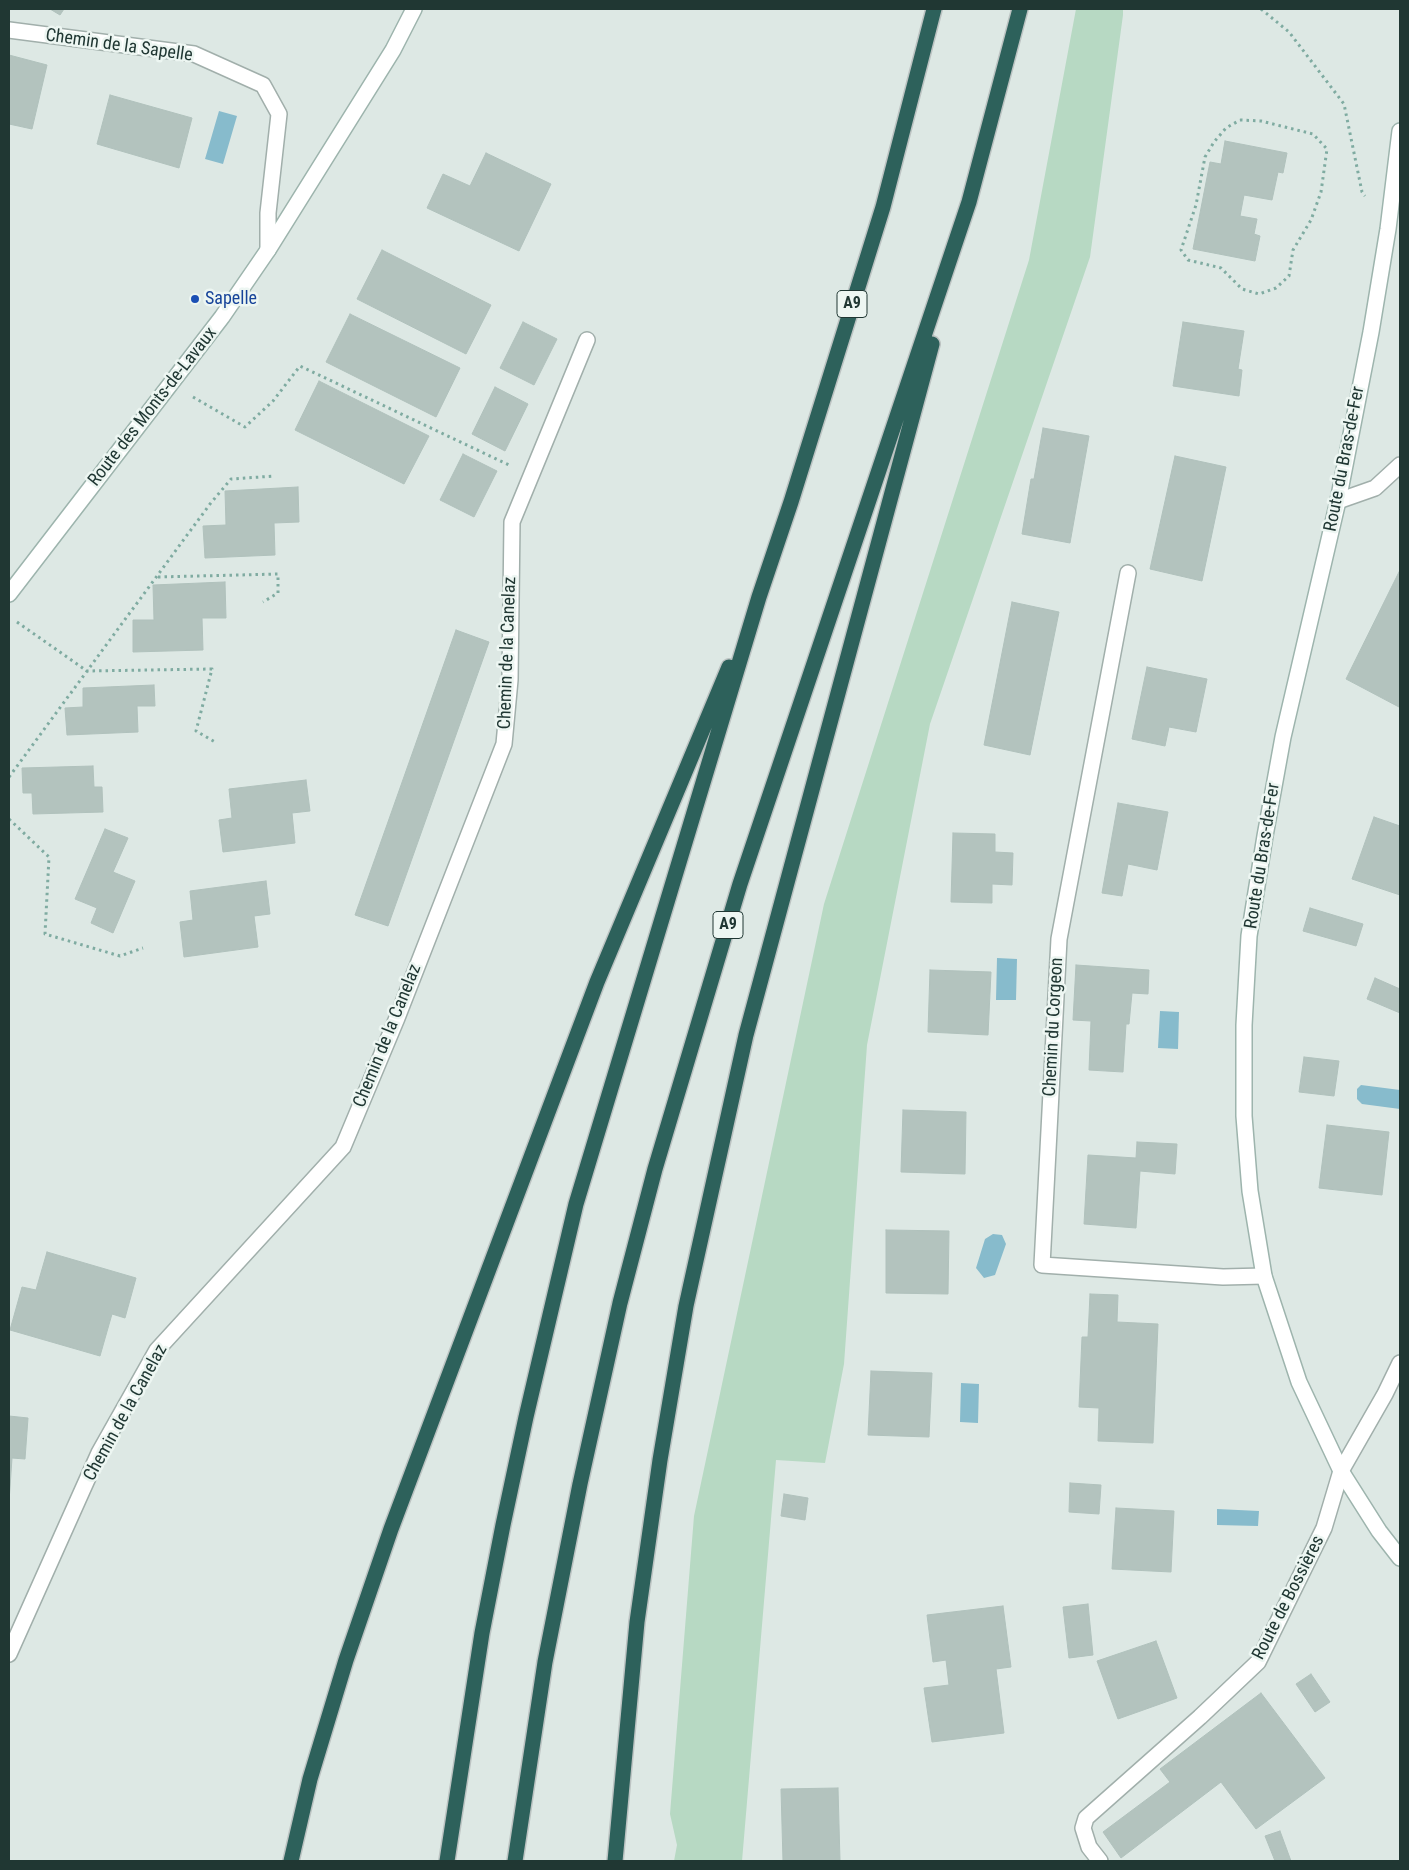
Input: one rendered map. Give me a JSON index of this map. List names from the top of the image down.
{
  "streets": {
    "highway": ["A9"],
    "street": [
      "Chemin de la Sapelle",
      "Route des Monts-de-Lavaux",
      "Route du Bras-de-Fer",
      "Chemin de la Canelaz",
      "Chemin du Corgeon",
      "Route de Bossières"
    ]
  },
  "crossings": [
    ["Chemin de la Sapelle", "Route des Monts-de-Lavaux"],
    ["Route du Bras-de-Fer", "Chemin du Corgeon"],
    ["Route du Bras-de-Fer", "Route de Bossières"]
  ],
  "places": ["Sapelle"]
}
